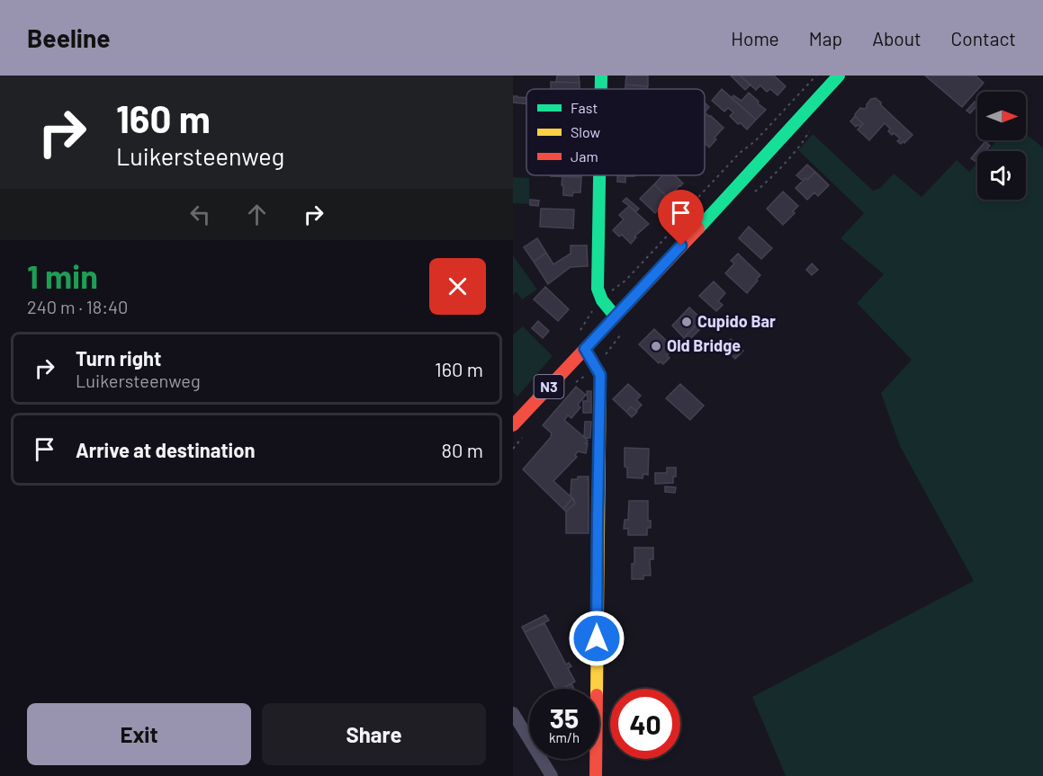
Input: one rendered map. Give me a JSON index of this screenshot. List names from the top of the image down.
{
  "streets": {
    "street": ["N3"]
  },
  "places": ["Cupido Bar", "Old Bridge"],
  "legend": ["Fast", "Slow", "Jam"],
  "north": "right",
  "page": {
    "header": "Beeline",
    "nav": [
      "Home",
      "Map",
      "About",
      "Contact"
    ],
    "turn": ["160 m", "Luikersteenweg"],
    "heading": ["1 min", "240 m · 18:40"],
    "list": [
      {
        "name": "Turn right",
        "note": "Luikersteenweg",
        "value": "160 m"
      },
      {
        "name": "Arrive at destination",
        "value": "80 m"
      }
    ],
    "speed": "35 km/h",
    "limit": "40",
    "buttons": ["Exit", "Share"]
  }
}
